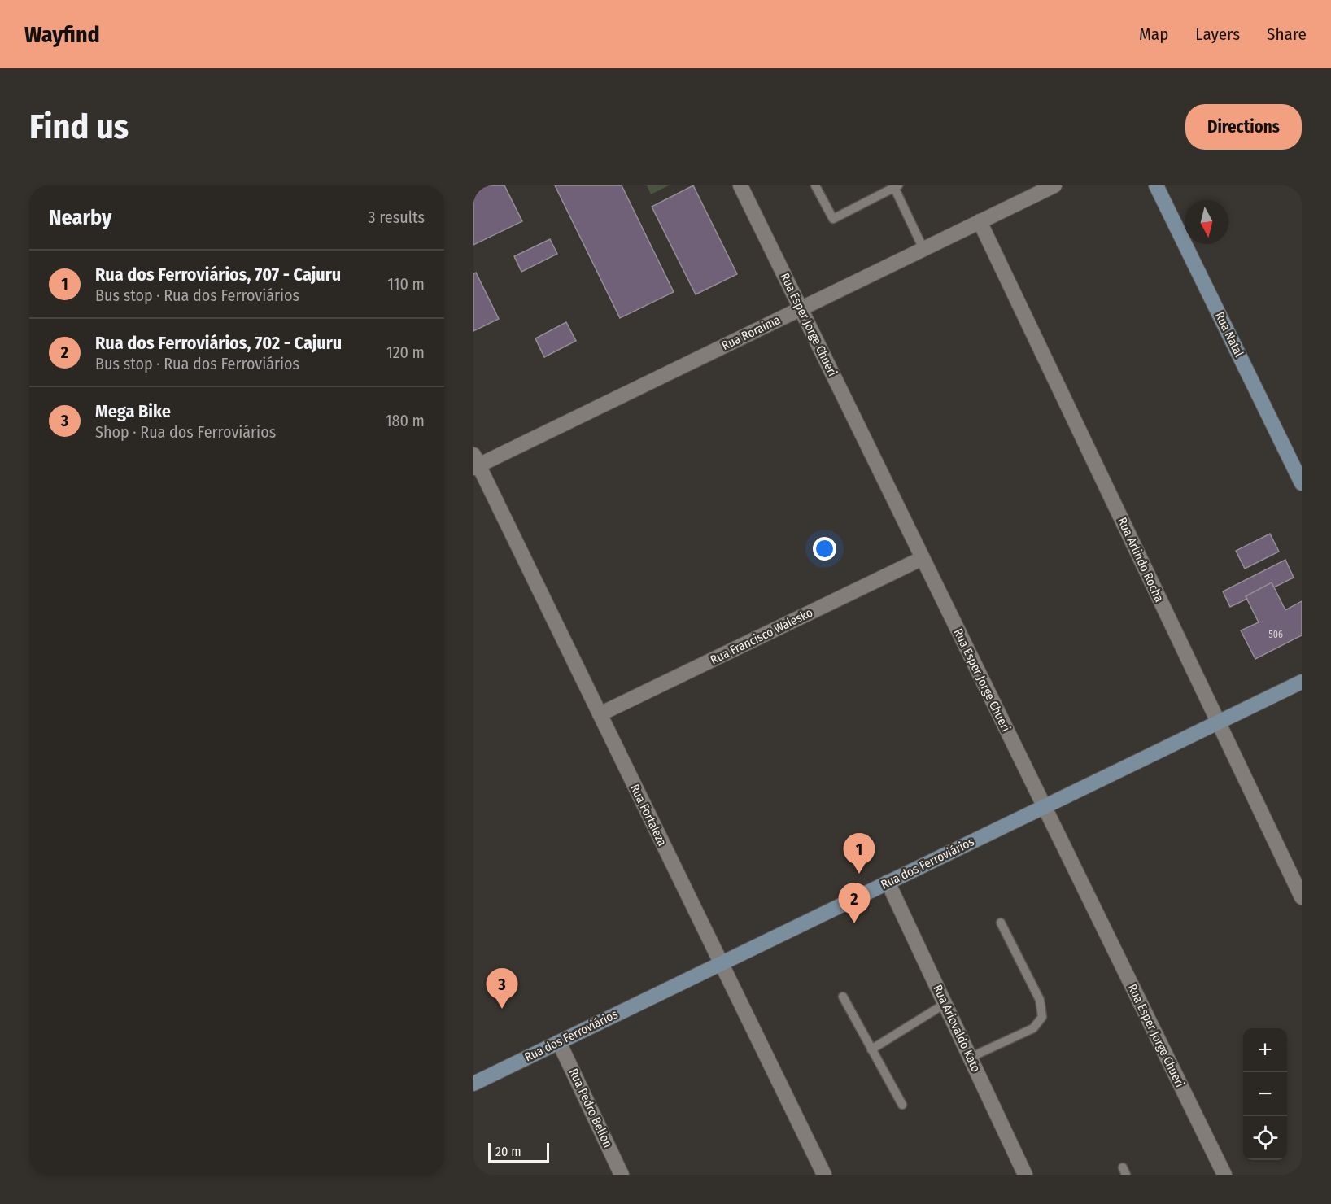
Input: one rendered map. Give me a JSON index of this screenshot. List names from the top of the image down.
{
  "streets": {
    "street": [
      "Rua Esper Jorge Chueri",
      "Rua Roraima",
      "Rua Natal",
      "Rua Arlindo Rocha",
      "Rua Francisco Walesko",
      "Rua Fortaleza",
      "Rua dos Ferroviários",
      "Rua Ariovaldo Kato",
      "Rua Pedro Bellon"
    ]
  },
  "crossings": [
    ["Rua Esper Jorge Chueri", "Rua Roraima"],
    ["Rua Esper Jorge Chueri", "Rua Francisco Walesko"],
    ["Rua Esper Jorge Chueri", "Rua dos Ferroviários"],
    ["Rua Roraima", "Rua Arlindo Rocha"],
    ["Rua Roraima", "Rua Fortaleza"],
    ["Rua Arlindo Rocha", "Rua dos Ferroviários"],
    ["Rua Francisco Walesko", "Rua Fortaleza"],
    ["Rua Fortaleza", "Rua dos Ferroviários"],
    ["Rua dos Ferroviários", "Rua Ariovaldo Kato"],
    ["Rua dos Ferroviários", "Rua Pedro Bellon"]
  ],
  "house_numbers": ["506"],
  "scale_bar": "20 m",
  "north": "bottom",
  "page": {
    "header": "Wayfind",
    "nav": ["Map", "Layers", "Share"],
    "buttons": "Directions",
    "title": "Find us",
    "heading": ["Nearby", "3 results"],
    "list": [
      {
        "mark": "1",
        "name": "Rua dos Ferroviários, 707 - Cajuru",
        "note": "Bus stop · Rua dos Ferroviários",
        "value": "110 m"
      },
      {
        "mark": "2",
        "name": "Rua dos Ferroviários, 702 - Cajuru",
        "note": "Bus stop · Rua dos Ferroviários",
        "value": "120 m"
      },
      {
        "mark": "3",
        "name": "Mega Bike",
        "note": "Shop · Rua dos Ferroviários",
        "value": "180 m"
      }
    ],
    "pins": ["1", "2", "3"],
    "map_buttons": ["+", "−"],
    "scale": "20 m"
  }
}
